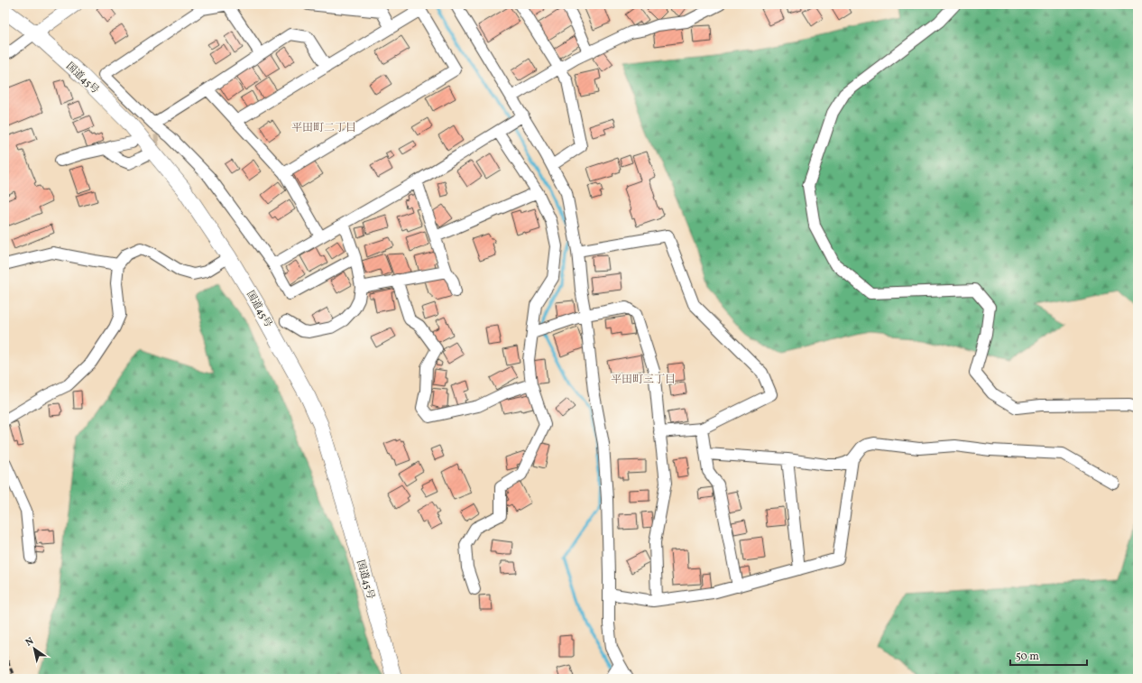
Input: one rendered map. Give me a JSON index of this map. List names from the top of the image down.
{
  "streets": {
    "highway": ["国道45号"]
  },
  "districts": ["平田町二丁目", "平田町三丁目"],
  "scale_bar": "50 m",
  "north": "top left"
}
